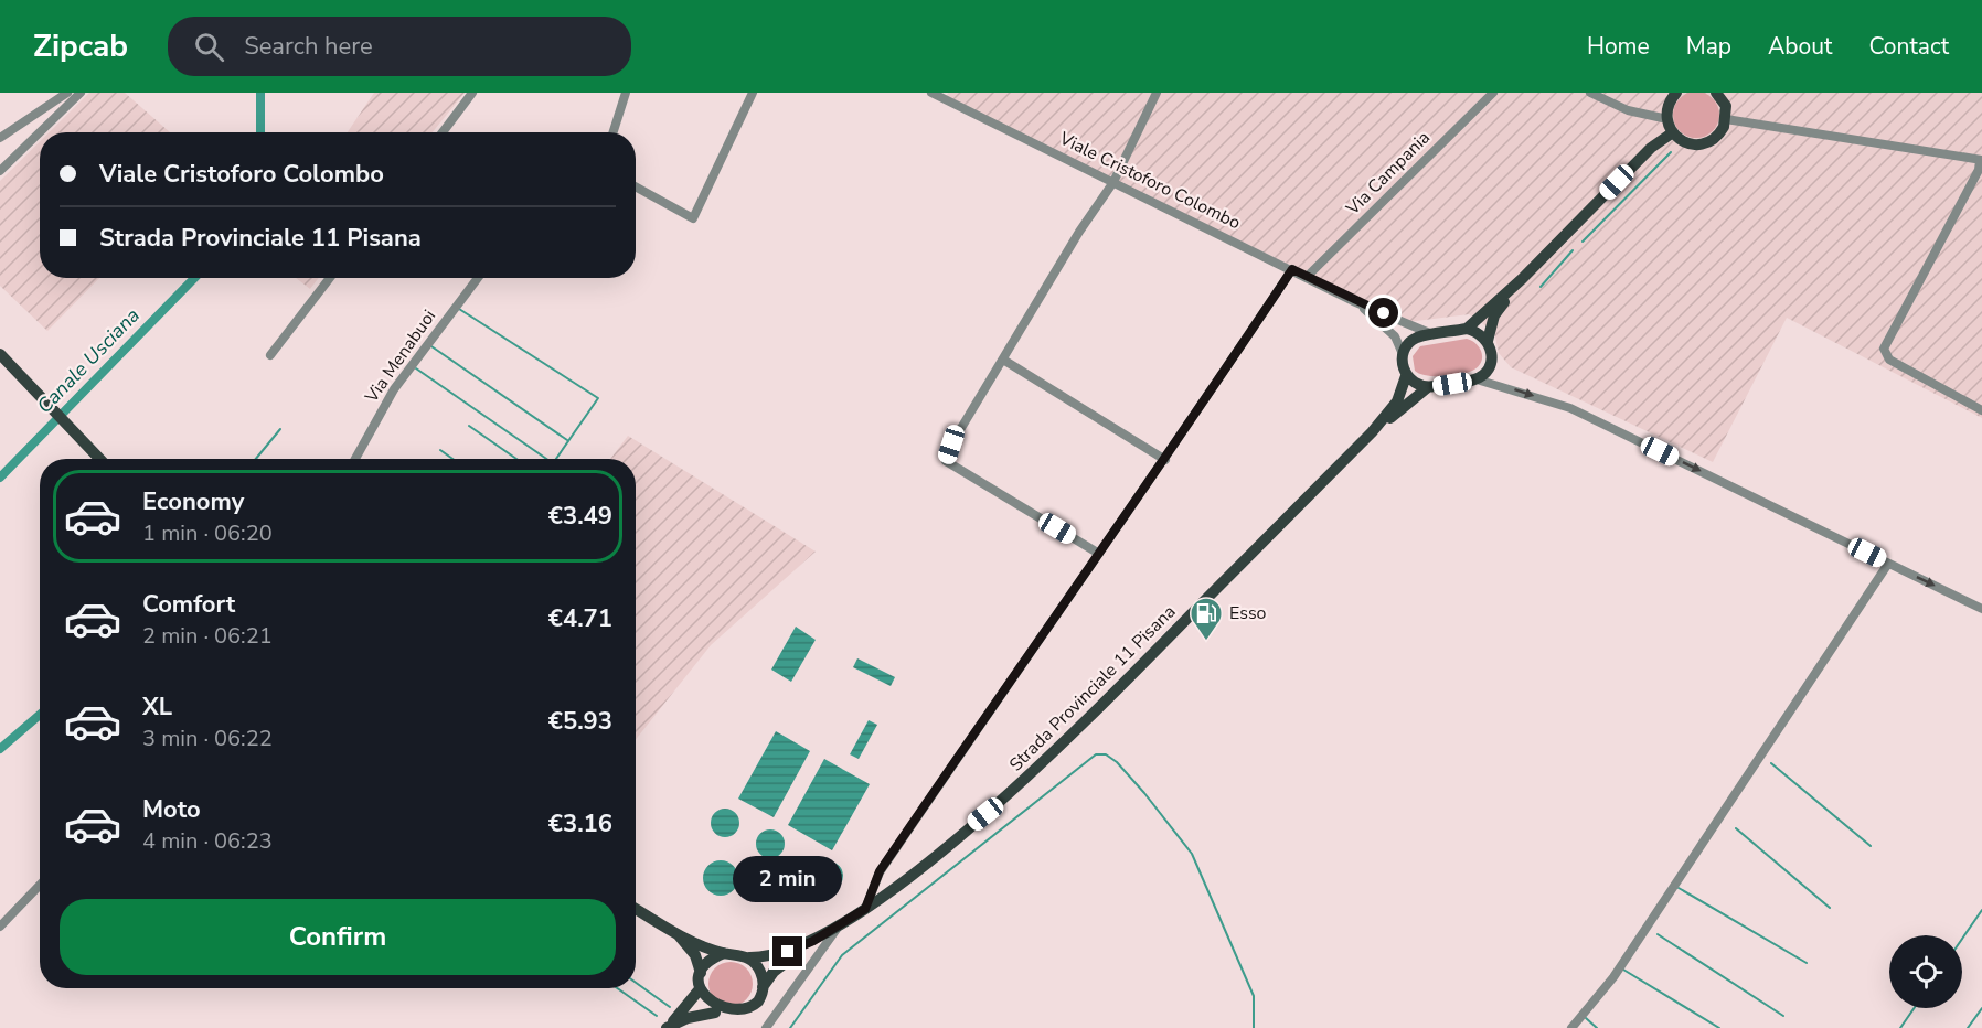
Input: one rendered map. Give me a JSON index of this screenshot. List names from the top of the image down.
{
  "streets": {
    "main road": ["Strada Provinciale 11 Pisana"],
    "street": ["Via Campania", "Viale Cristoforo Colombo", "Via Menabuoi"]
  },
  "crossings": [
    ["Via Campania", "Viale Cristoforo Colombo"],
    ["Viale Cristoforo Colombo", "Strada Provinciale 11 Pisana"]
  ],
  "water": ["Canale Usciana"],
  "places": {
    "fuel station": ["Esso"]
  },
  "page": {
    "header": "Zipcab",
    "search": "Search here",
    "nav": [
      "Home",
      "Map",
      "About",
      "Contact"
    ],
    "banner": ["Viale Cristoforo Colombo", "Strada Provinciale 11 Pisana"],
    "list": [
      {
        "name": "Economy",
        "note": "1 min · 06:20",
        "value": "€3.49"
      },
      {
        "name": "Comfort",
        "note": "2 min · 06:21",
        "value": "€4.71"
      },
      {
        "name": "XL",
        "note": "3 min · 06:22",
        "value": "€5.93"
      },
      {
        "name": "Moto",
        "note": "4 min · 06:23",
        "value": "€3.16"
      }
    ],
    "bubble": "2 min",
    "buttons": "Confirm"
  }
}
